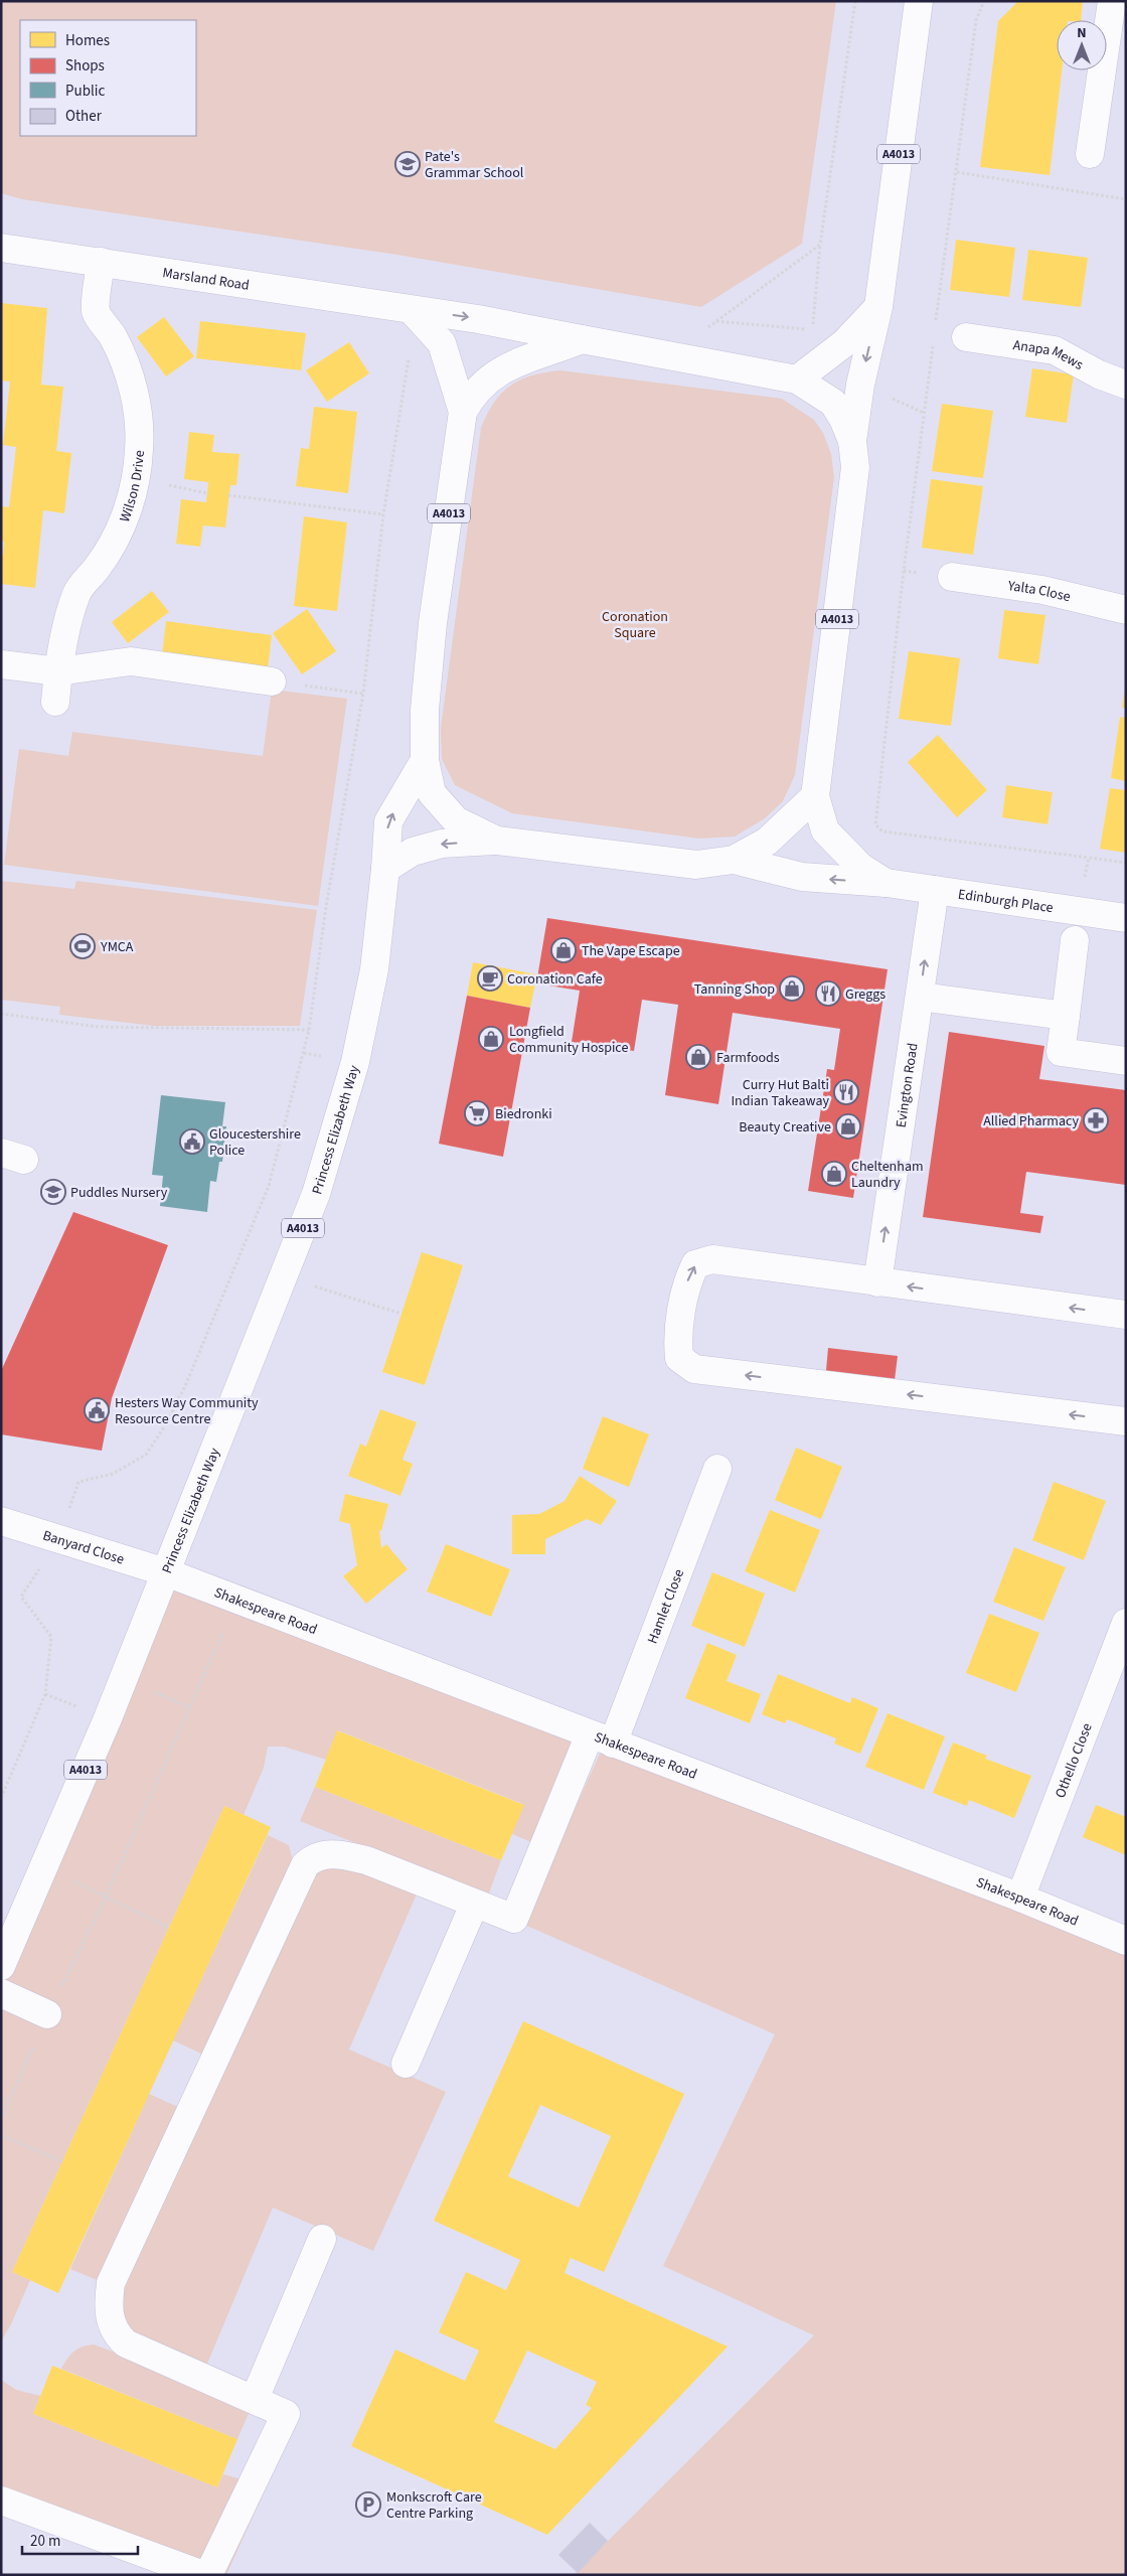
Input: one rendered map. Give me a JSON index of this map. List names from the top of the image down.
{
  "streets": {
    "street": [
      "A4013",
      "Marsland Road",
      "Anapa Mews",
      "Wilson Drive",
      "Yalta Close",
      "Edinburgh Place",
      "Evington Road",
      "Princess Elizabeth Way",
      "Banyard Close",
      "Hamlet Close",
      "Shakespeare Road",
      "Othello Close"
    ]
  },
  "crossings": [
    ["A4013", "Marsland Road"],
    ["A4013", "Edinburgh Place"],
    ["A4013", "Princess Elizabeth Way"],
    ["Marsland Road", "Wilson Drive"],
    ["Edinburgh Place", "Evington Road"],
    ["Princess Elizabeth Way", "Banyard Close"],
    ["Princess Elizabeth Way", "Shakespeare Road"],
    ["Banyard Close", "Shakespeare Road"],
    ["Hamlet Close", "Shakespeare Road"],
    ["Shakespeare Road", "Othello Close"]
  ],
  "one_way": ["Evington Road"],
  "parks": ["Coronation Square"],
  "places": {
    "school or university": ["Pate's Grammar School", "Puddles Nursery"],
    "sports": ["YMCA"],
    "shop": [
      "The Vape Escape",
      "Tanning Shop",
      "Longfield Community Hospice",
      "Farmfoods",
      "Beauty Creative",
      "Cheltenham Laundry"
    ],
    "cafe": ["Coronation Cafe"],
    "restaurant": ["Greggs", "Curry Hut Balti Indian Takeaway"],
    "supermarket": ["Biedronki"],
    "pharmacy": ["Allied Pharmacy"],
    "public building": ["Gloucestershire Police", "Hesters Way Community Resource Centre"],
    "parking": ["Monkscroft Care Centre Parking"]
  },
  "legend": [
    "Homes",
    "Shops",
    "Public",
    "Other"
  ],
  "scale_bar": "20 m",
  "north": "top"
}
